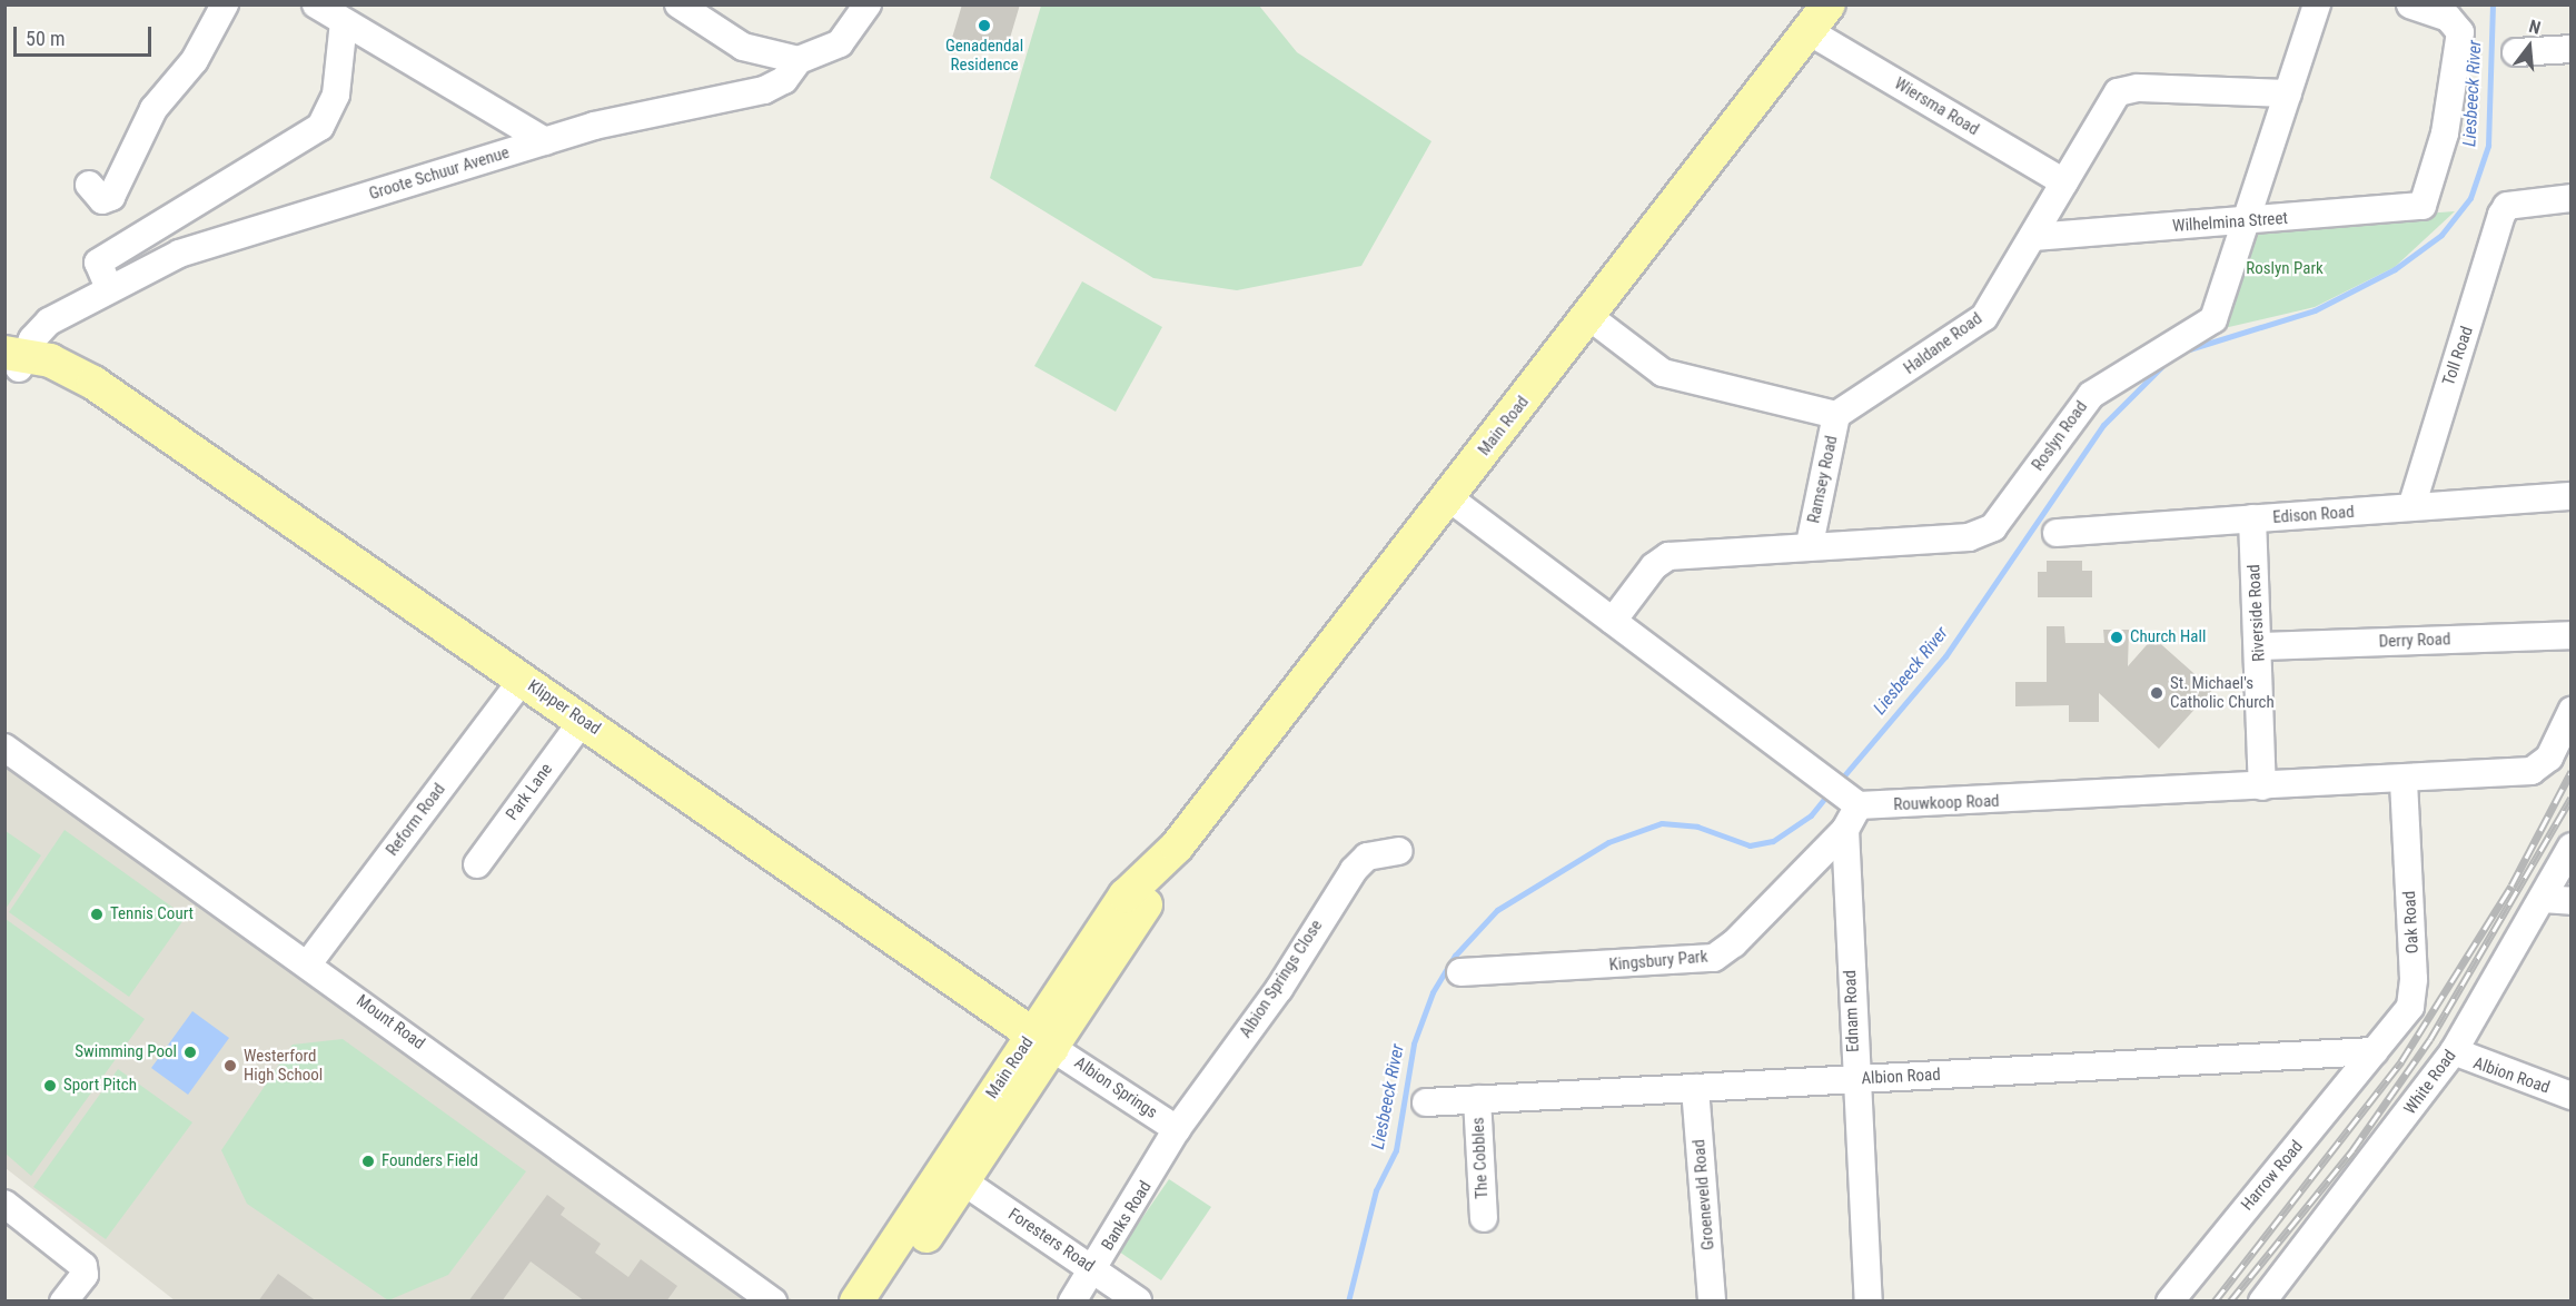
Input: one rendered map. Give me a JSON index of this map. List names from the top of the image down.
{
  "streets": {
    "main road": ["Main Road", "Klipper Road"],
    "street": [
      "Wiersma Road",
      "Groote Schuur Avenue",
      "Wilhelmina Street",
      "Haldane Road",
      "Toll Road",
      "Roslyn Road",
      "Ramsey Road",
      "Edison Road",
      "Riverside Road",
      "Derry Road",
      "Park Lane",
      "Rouwkoop Road",
      "Reform Road",
      "Oak Road",
      "Kingsbury Park",
      "Albion Springs Close",
      "Ednam Road",
      "Mount Road",
      "Albion Road",
      "White Road",
      "Albion Springs",
      "The Cobbles",
      "Harrow Road",
      "Groeneveld Road",
      "Banks Road",
      "Foresters Road"
    ]
  },
  "crossings": [
    ["Wiersma Road", "Haldane Road"],
    ["Wiersma Road", "Main Road"],
    ["Groote Schuur Avenue", "Klipper Road"],
    ["Wilhelmina Street", "Haldane Road"],
    ["Wilhelmina Street", "Roslyn Road"],
    ["Haldane Road", "Roslyn Road"],
    ["Haldane Road", "Ramsey Road"],
    ["Toll Road", "Edison Road"],
    ["Main Road", "Klipper Road"],
    ["Main Road", "Albion Springs"],
    ["Main Road", "Foresters Road"],
    ["Roslyn Road", "Ramsey Road"],
    ["Edison Road", "Riverside Road"],
    ["Riverside Road", "Derry Road"],
    ["Riverside Road", "Rouwkoop Road"],
    ["Klipper Road", "Park Lane"],
    ["Klipper Road", "Reform Road"],
    ["Klipper Road", "Albion Springs"],
    ["Rouwkoop Road", "Oak Road"],
    ["Reform Road", "Mount Road"],
    ["Oak Road", "Albion Road"],
    ["Oak Road", "Harrow Road"],
    ["Kingsbury Park", "Ednam Road"],
    ["Albion Springs Close", "Albion Springs"],
    ["Albion Springs Close", "Banks Road"],
    ["Ednam Road", "Albion Road"],
    ["Albion Road", "White Road"],
    ["Albion Road", "The Cobbles"],
    ["Albion Road", "Harrow Road"],
    ["Albion Road", "Groeneveld Road"],
    ["Albion Springs", "Banks Road"],
    ["Banks Road", "Foresters Road"]
  ],
  "water": ["Liesbeeck River"],
  "parks": ["Roslyn Park"],
  "places": [
    "Genadendal Residence",
    "Church Hall",
    "St. Michael's Catholic Church",
    "Tennis Court",
    "Swimming Pool",
    "Westerford High School",
    "Sport Pitch",
    "Founders Field"
  ],
  "scale_bar": "50 m",
  "north": "top"
}
